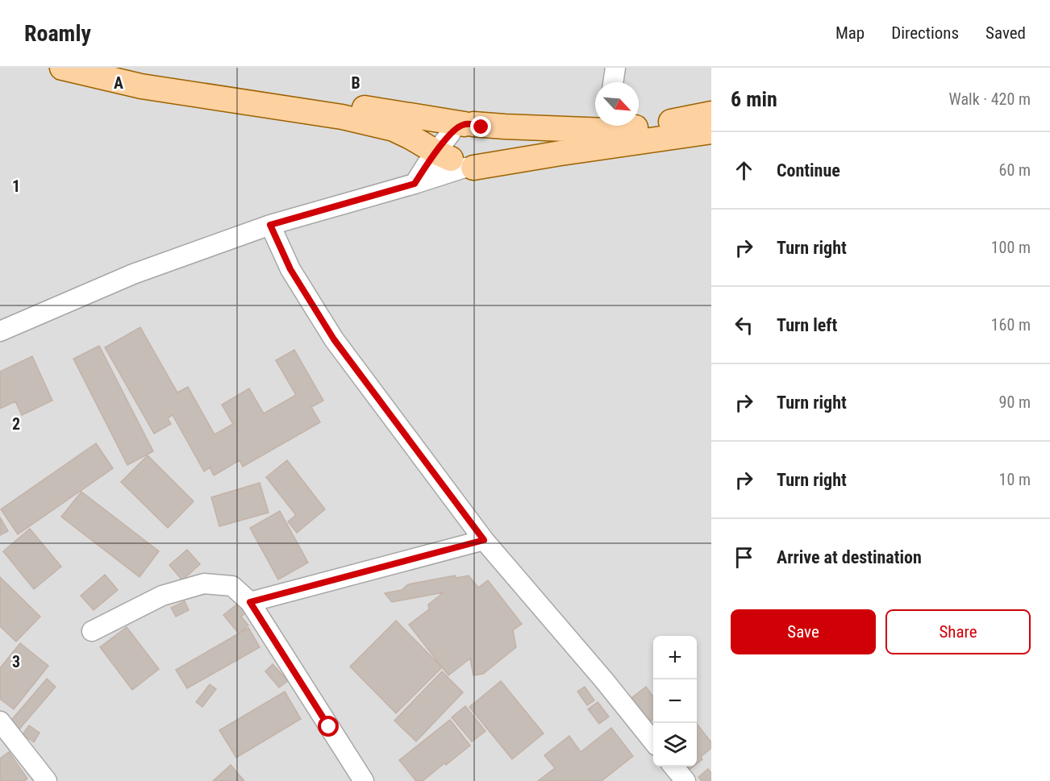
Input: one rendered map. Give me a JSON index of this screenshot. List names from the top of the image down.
{
  "north": "bottom right",
  "page": {
    "header": "Roamly",
    "nav": ["Map", "Directions", "Saved"],
    "heading": ["6 min", "Walk · 420 m"],
    "list": [
      ["Continue", "60 m"],
      ["Turn right", "100 m"],
      ["Turn left", "160 m"],
      ["Turn right", "90 m"],
      ["Turn right", "10 m"],
      "Arrive at destination"
    ],
    "buttons": ["Save", "Share"],
    "map_buttons": ["+", "−"]
  },
  "grid": {
    "columns": ["A", "B"],
    "rows": ["1", "2", "3"]
  }
}
